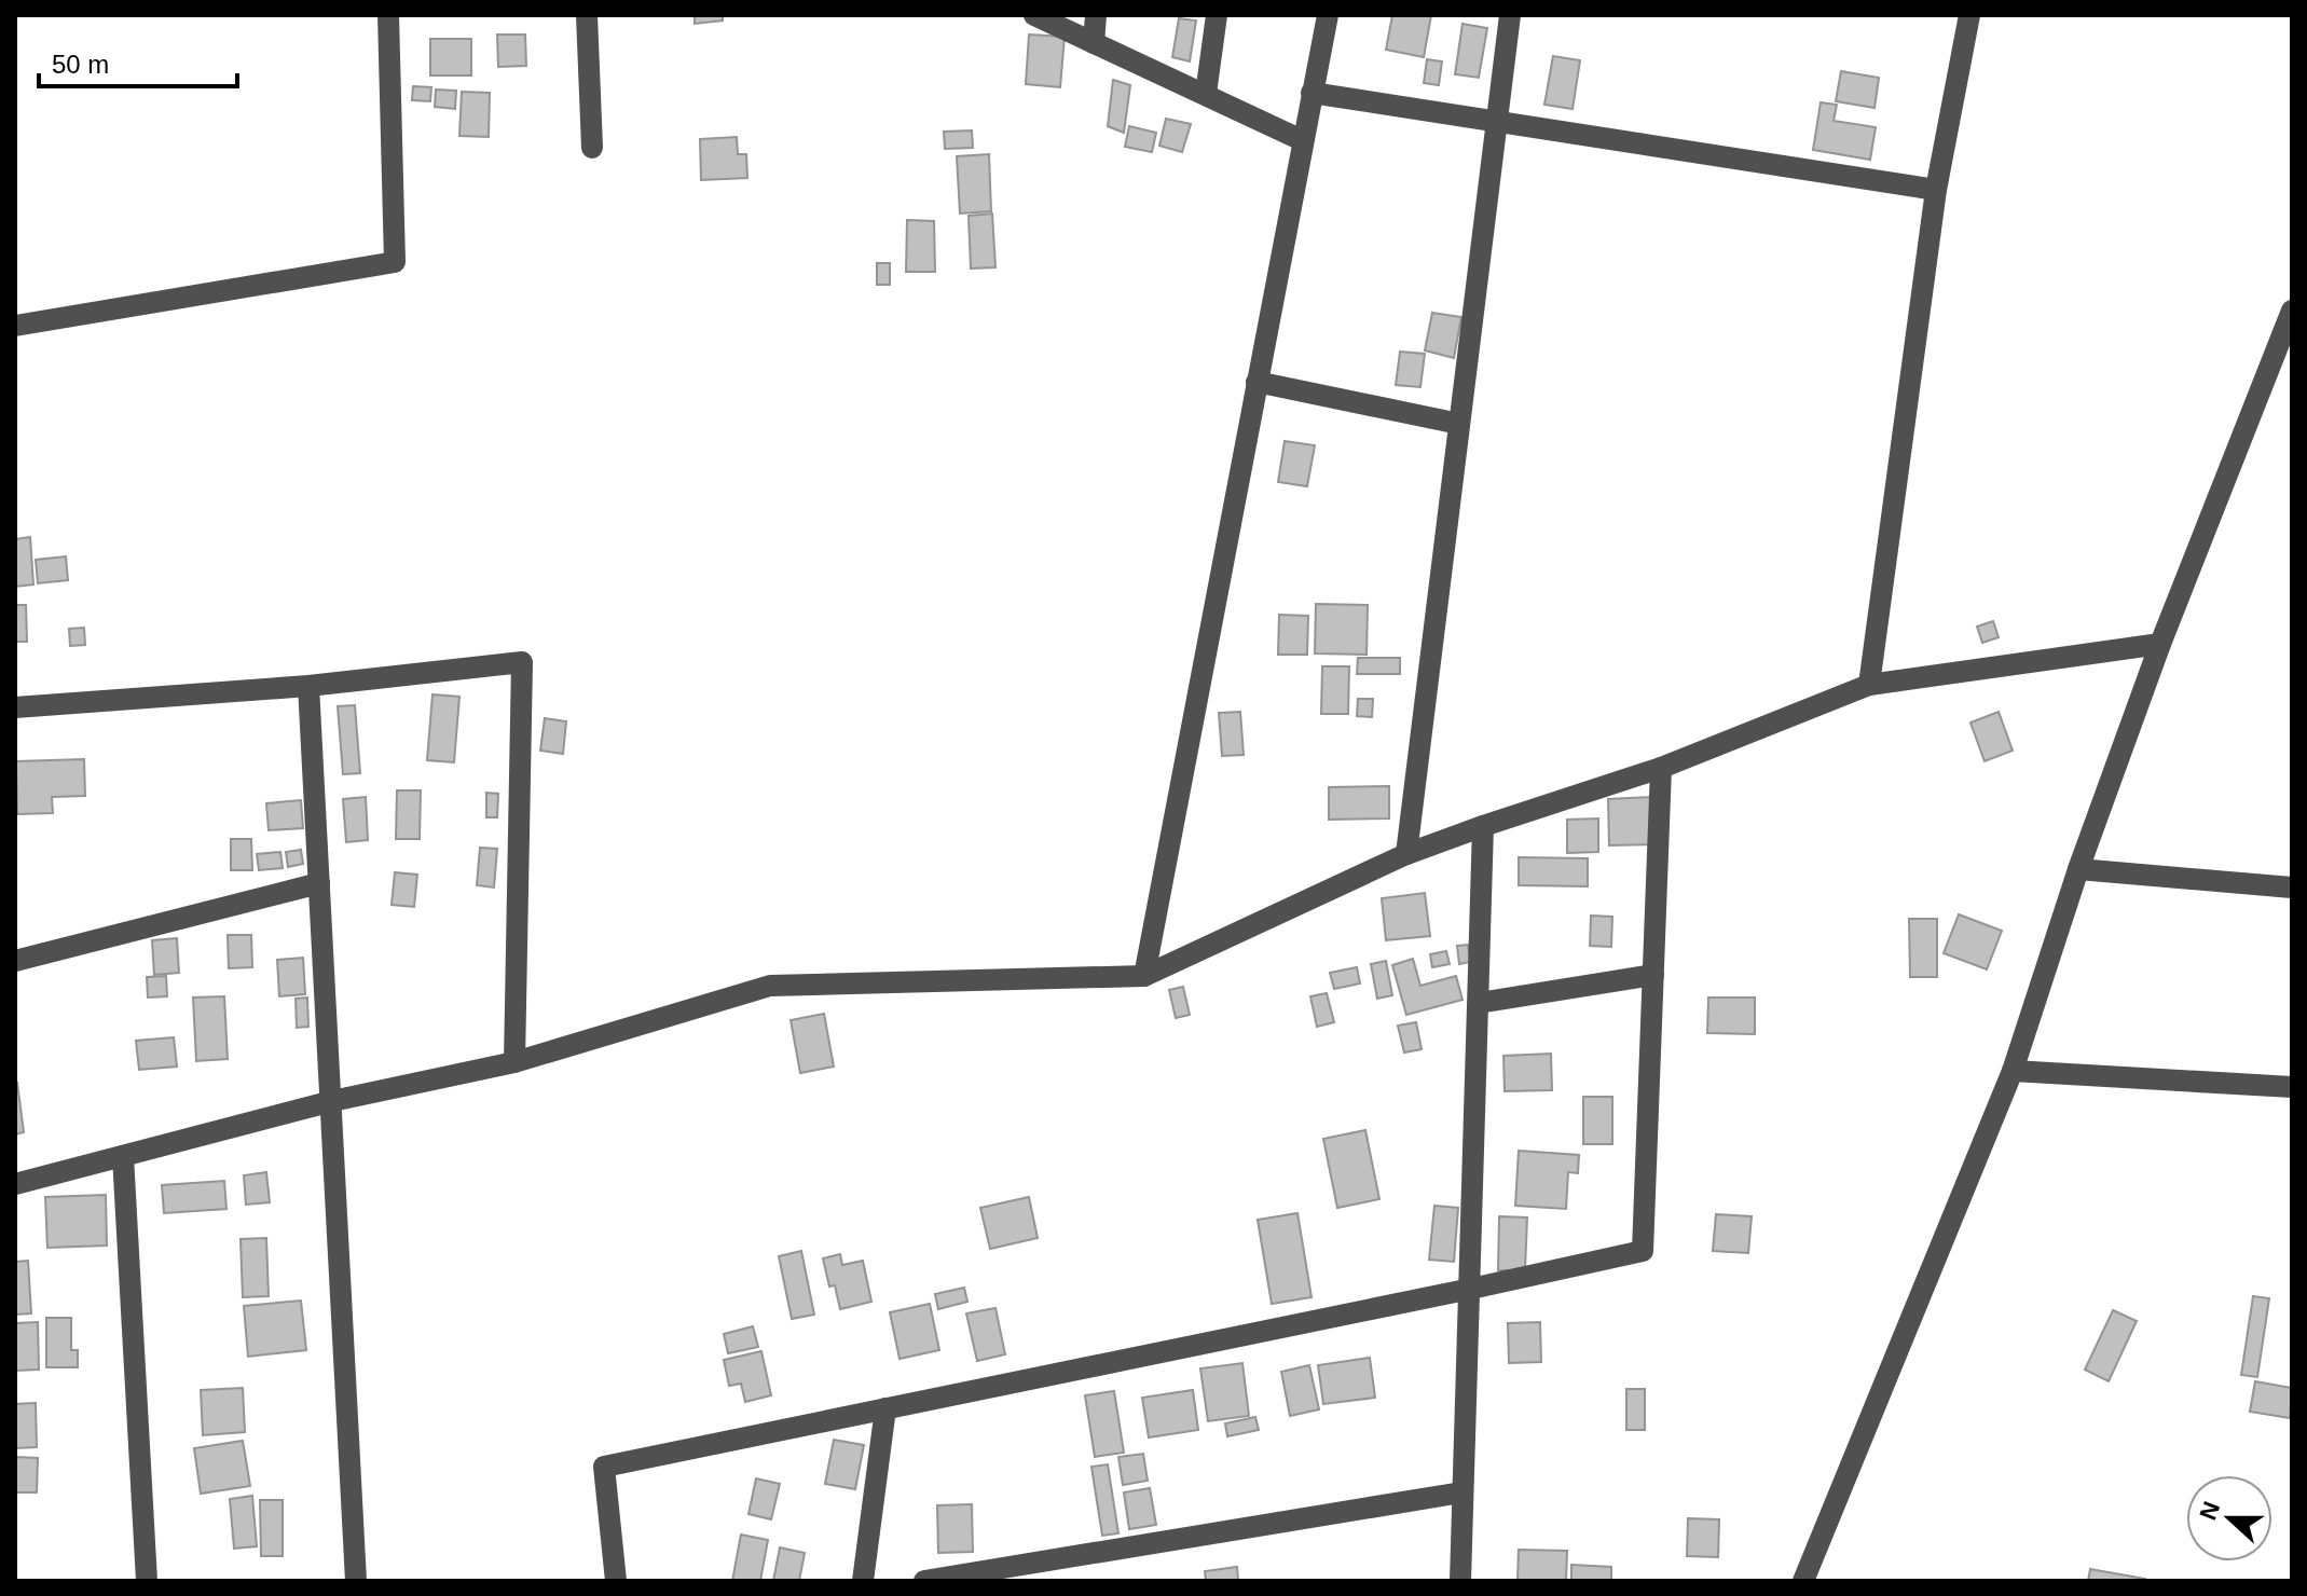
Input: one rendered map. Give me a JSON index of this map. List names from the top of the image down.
{
  "scale_bar": "50 m",
  "north": "left"
}
